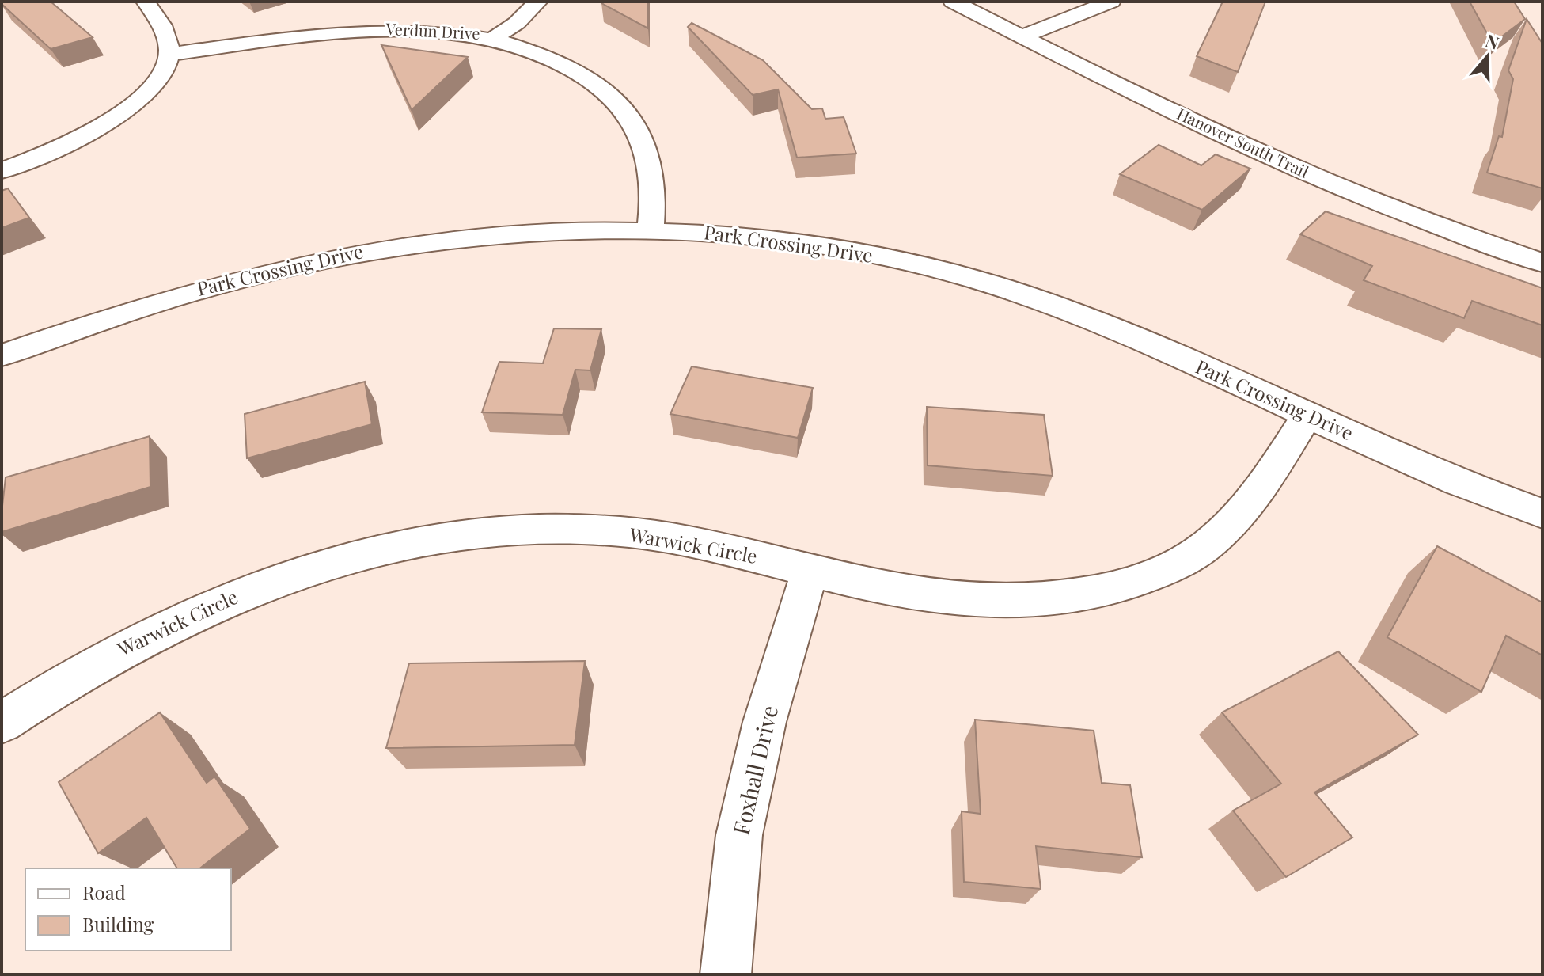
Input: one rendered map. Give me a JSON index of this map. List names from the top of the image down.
{
  "streets": {
    "street": [
      "Verdun Drive",
      "Hanover South Trail",
      "Park Crossing Drive",
      "Warwick Circle",
      "Foxhall Drive"
    ]
  },
  "crossings": [
    ["Verdun Drive", "Park Crossing Drive"],
    ["Park Crossing Drive", "Warwick Circle"],
    ["Warwick Circle", "Foxhall Drive"]
  ],
  "legend": ["Road", "Building"],
  "north": "top"
}
